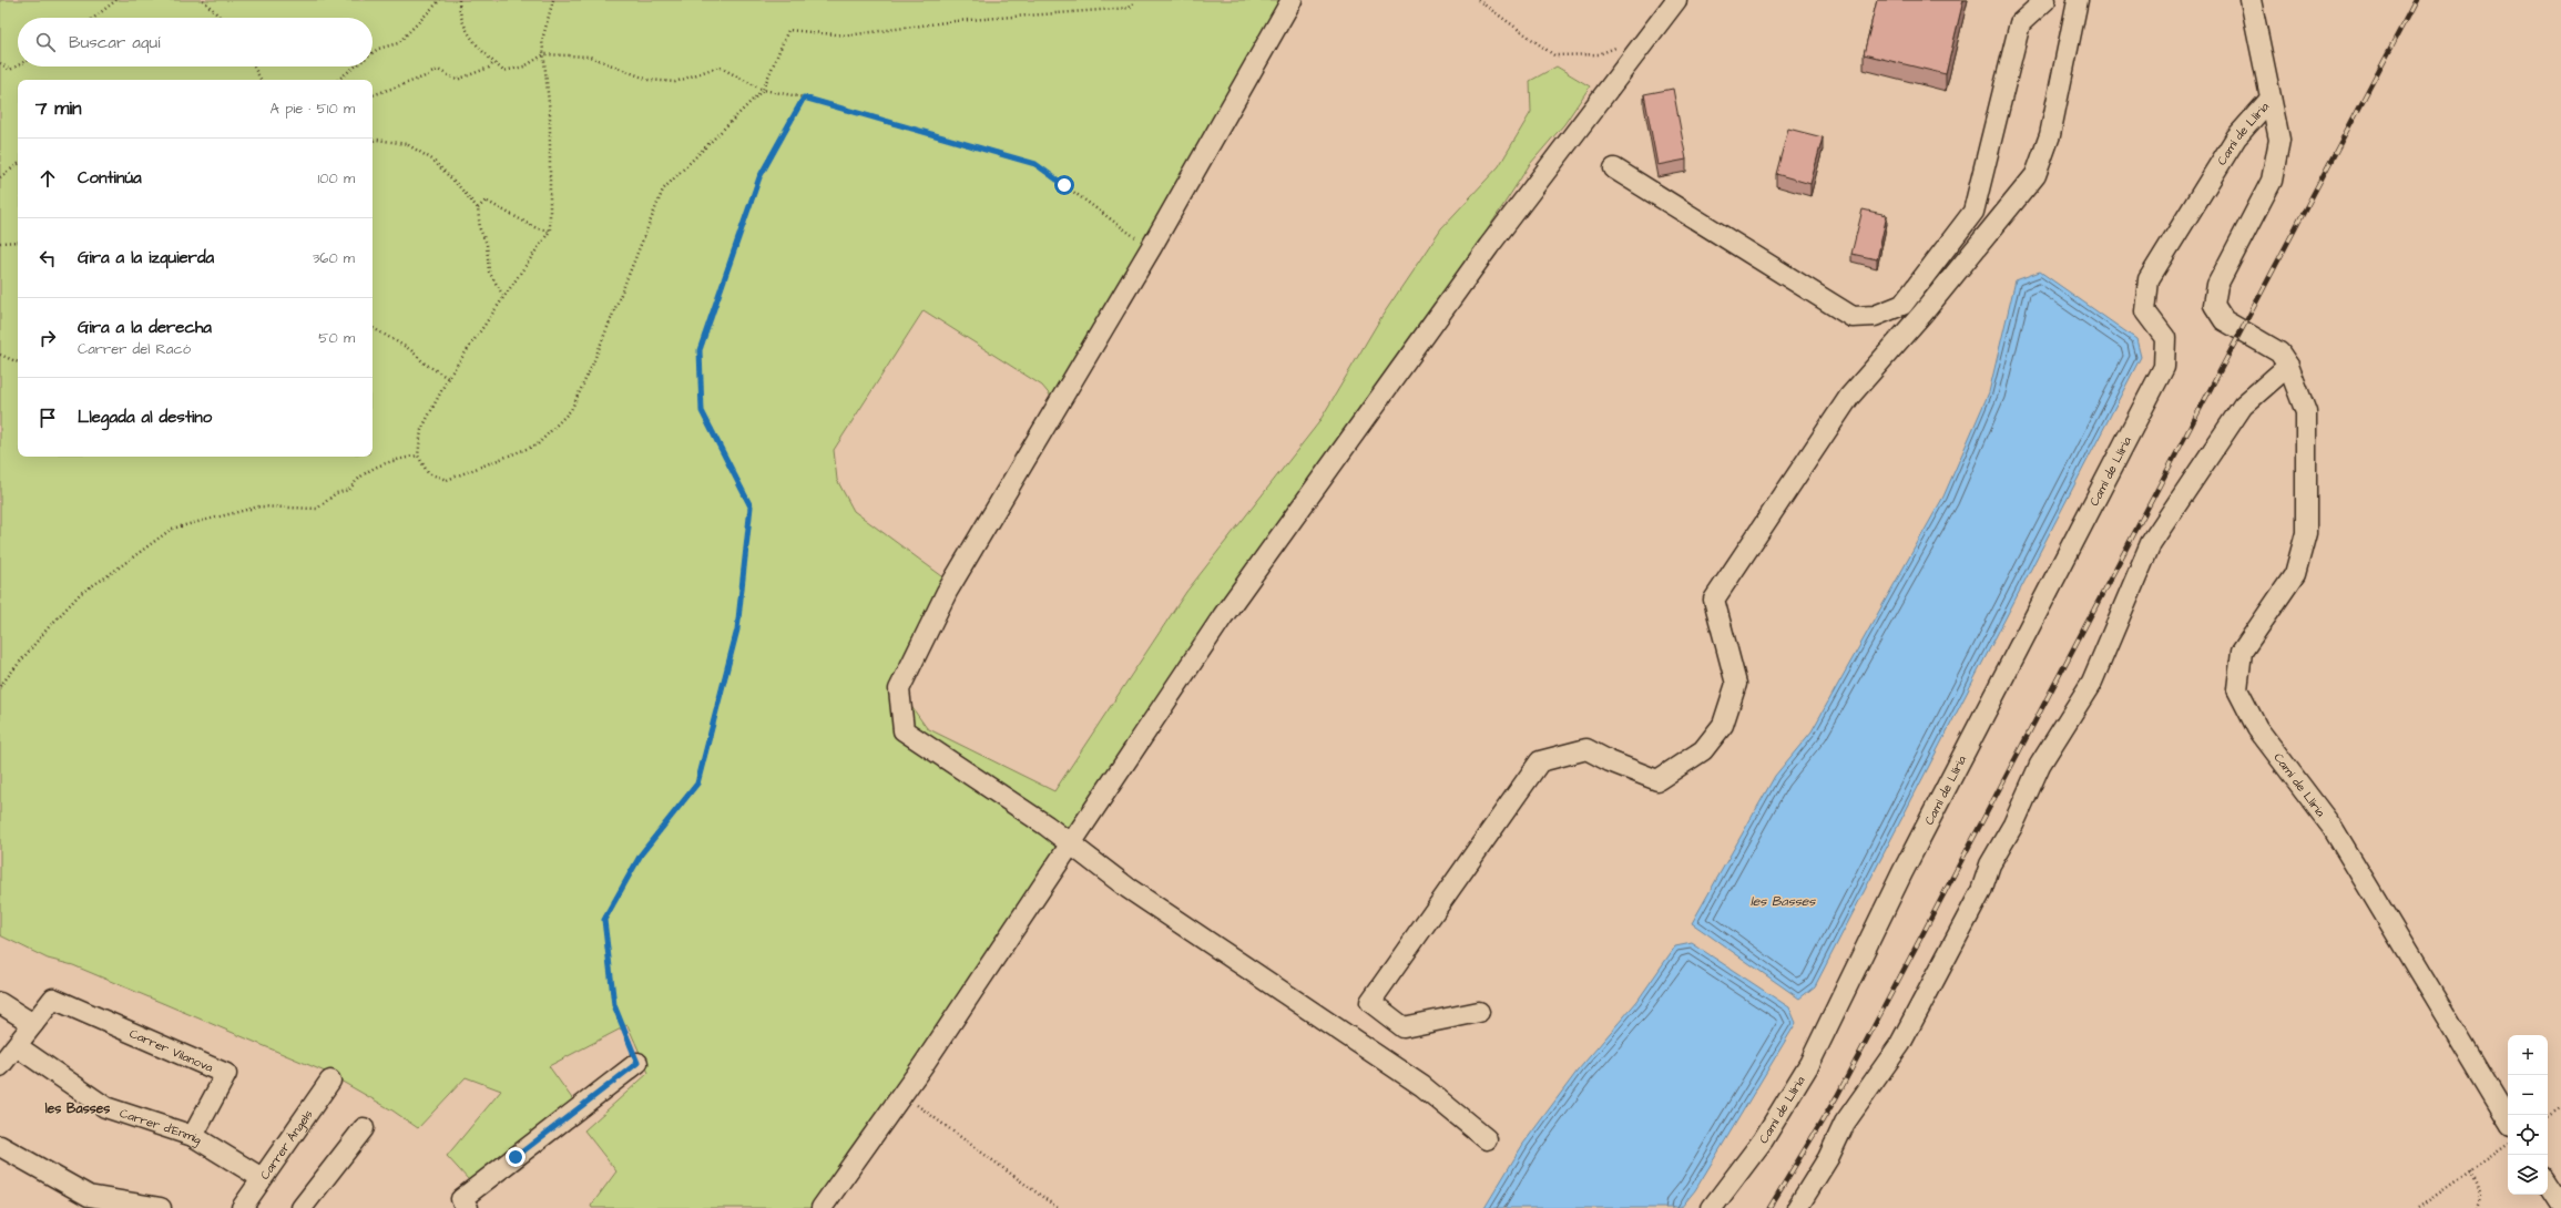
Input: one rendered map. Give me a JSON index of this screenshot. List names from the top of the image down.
{
  "streets": {
    "street": [
      "Camí de Llíria",
      "Carrer Vilanova",
      "Carrer d'Enmig",
      "Carrer Àngels"
    ]
  },
  "crossings": [
    ["Carrer Vilanova", "Carrer d'Enmig"],
    ["Carrer d'Enmig", "Carrer Àngels"]
  ],
  "districts": ["les Basses"],
  "water": ["les Basses"],
  "page": {
    "search": "Buscar aquí",
    "heading": ["7 min", "A pie · 510 m"],
    "list": [
      ["Continúa", "100 m"],
      ["Gira a la izquierda", "360 m"],
      ["Gira a la derecha", "Carrer del Racó", "50 m"],
      "Llegada al destino"
    ],
    "map_buttons": ["+", "−"]
  }
}
